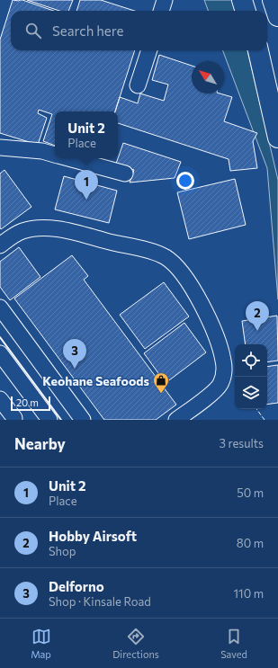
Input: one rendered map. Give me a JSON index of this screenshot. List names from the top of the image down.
{
  "places": {
    "shop": ["Keohane Seafoods"]
  },
  "scale_bar": "20 m",
  "north": "top left",
  "page": {
    "search": "Search here",
    "popup": ["Unit 2", "Place"],
    "pins": ["1", "2", "3"],
    "scale": "20 m",
    "heading": ["Nearby", "3 results"],
    "list": [
      {
        "mark": "1",
        "name": "Unit 2",
        "note": "Place",
        "value": "50 m"
      },
      {
        "mark": "2",
        "name": "Hobby Airsoft",
        "note": "Shop",
        "value": "80 m"
      },
      {
        "mark": "3",
        "name": "Delforno",
        "note": "Shop · Kinsale Road",
        "value": "110 m"
      }
    ],
    "nav": ["Map", "Directions", "Saved"]
  }
}
